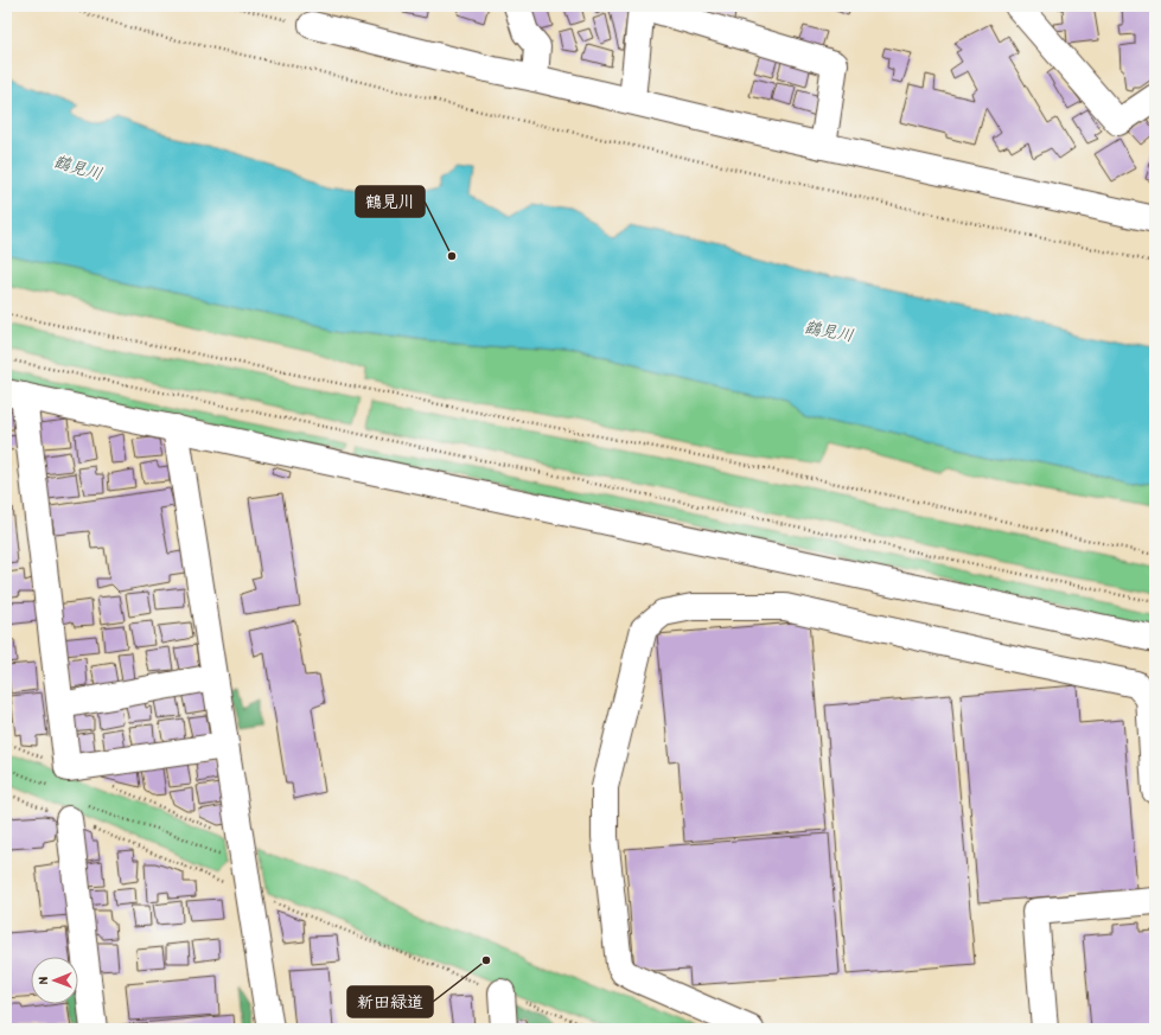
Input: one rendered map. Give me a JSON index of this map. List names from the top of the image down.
{
  "water": ["鶴見川"],
  "places": ["鶴見川", "新田緑道"],
  "north": "left"
}
